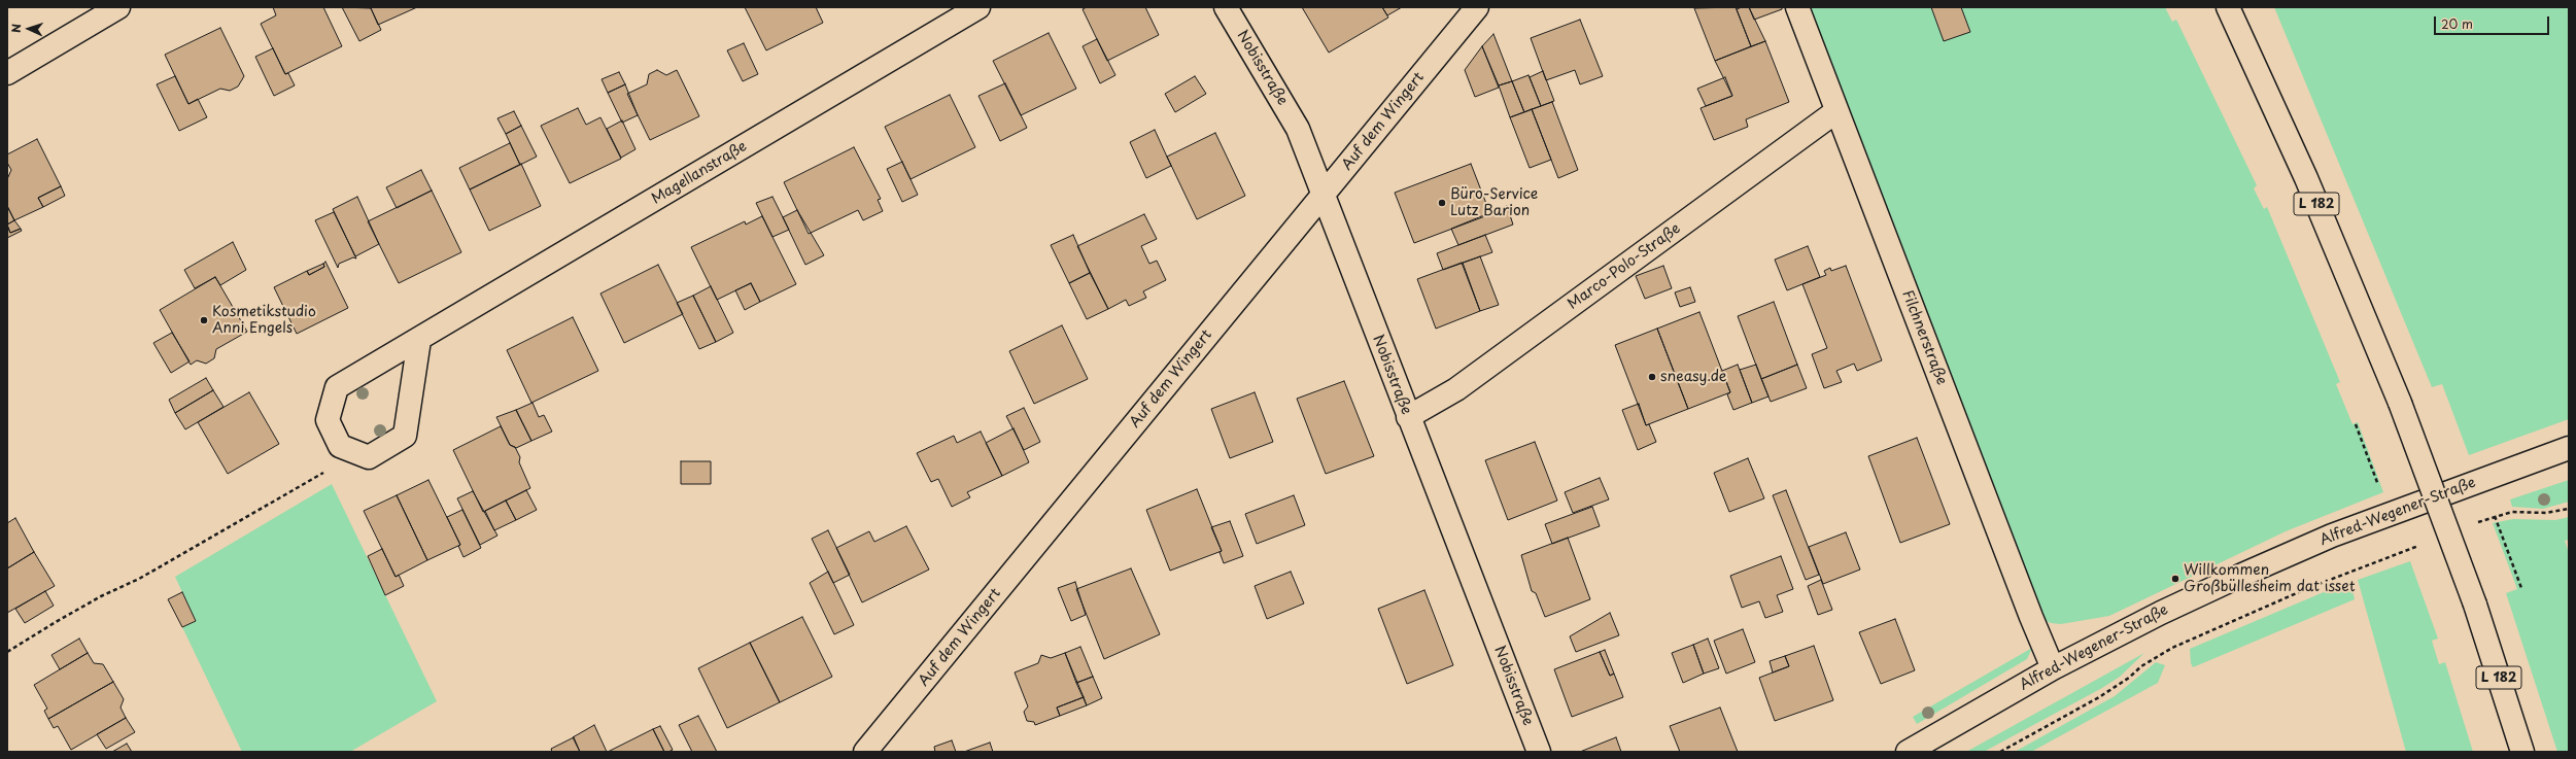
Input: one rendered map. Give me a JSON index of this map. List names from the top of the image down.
{
  "streets": {
    "street": [
      "Nobisstraße",
      "Auf dem Wingert",
      "Magellanstraße",
      "L 182",
      "Marco-Polo-Straße",
      "Filchnerstraße",
      "Alfred-Wegener-Straße"
    ]
  },
  "crossings": [
    ["Nobisstraße", "Auf dem Wingert"],
    ["Nobisstraße", "Marco-Polo-Straße"],
    ["Marco-Polo-Straße", "Filchnerstraße"],
    ["Filchnerstraße", "Alfred-Wegener-Straße"]
  ],
  "places": [
    "Büro-Service Lutz Barion",
    "Kosmetikstudio Anni Engels",
    "sneasy.de",
    "Willkommen Großbüllesheim dat isset"
  ],
  "scale_bar": "20 m",
  "north": "left"
}
